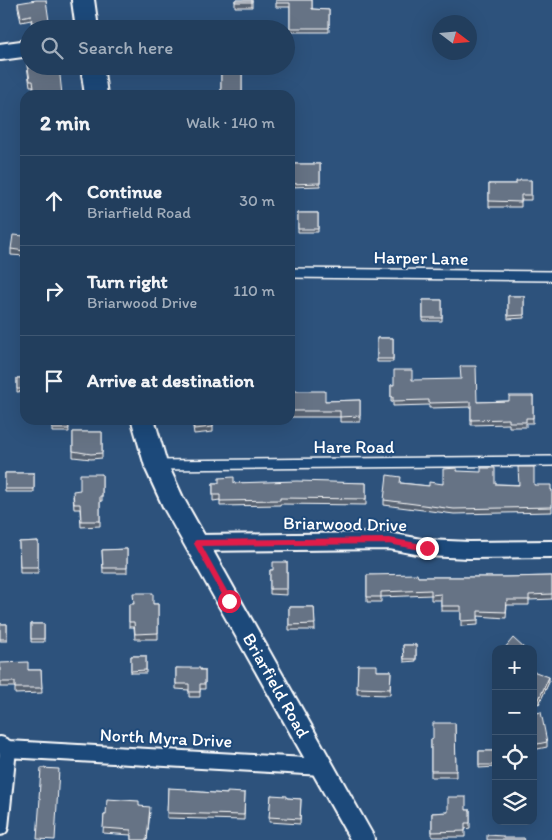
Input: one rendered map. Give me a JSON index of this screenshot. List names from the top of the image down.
{
  "streets": {
    "main road": ["Briarfield Road"],
    "street": ["Briarwood Drive", "North Myra Drive"],
    "lane": ["Harper Lane", "Hare Road"]
  },
  "crossings": [
    ["Hare Road", "Briarfield Road"],
    ["Briarwood Drive", "Briarfield Road"],
    ["Briarfield Road", "North Myra Drive"]
  ],
  "north": "right",
  "page": {
    "search": "Search here",
    "heading": ["2 min", "Walk · 140 m"],
    "list": [
      ["Continue", "Briarfield Road", "30 m"],
      ["Turn right", "Briarwood Drive", "110 m"],
      "Arrive at destination"
    ],
    "map_buttons": ["+", "−"]
  }
}
